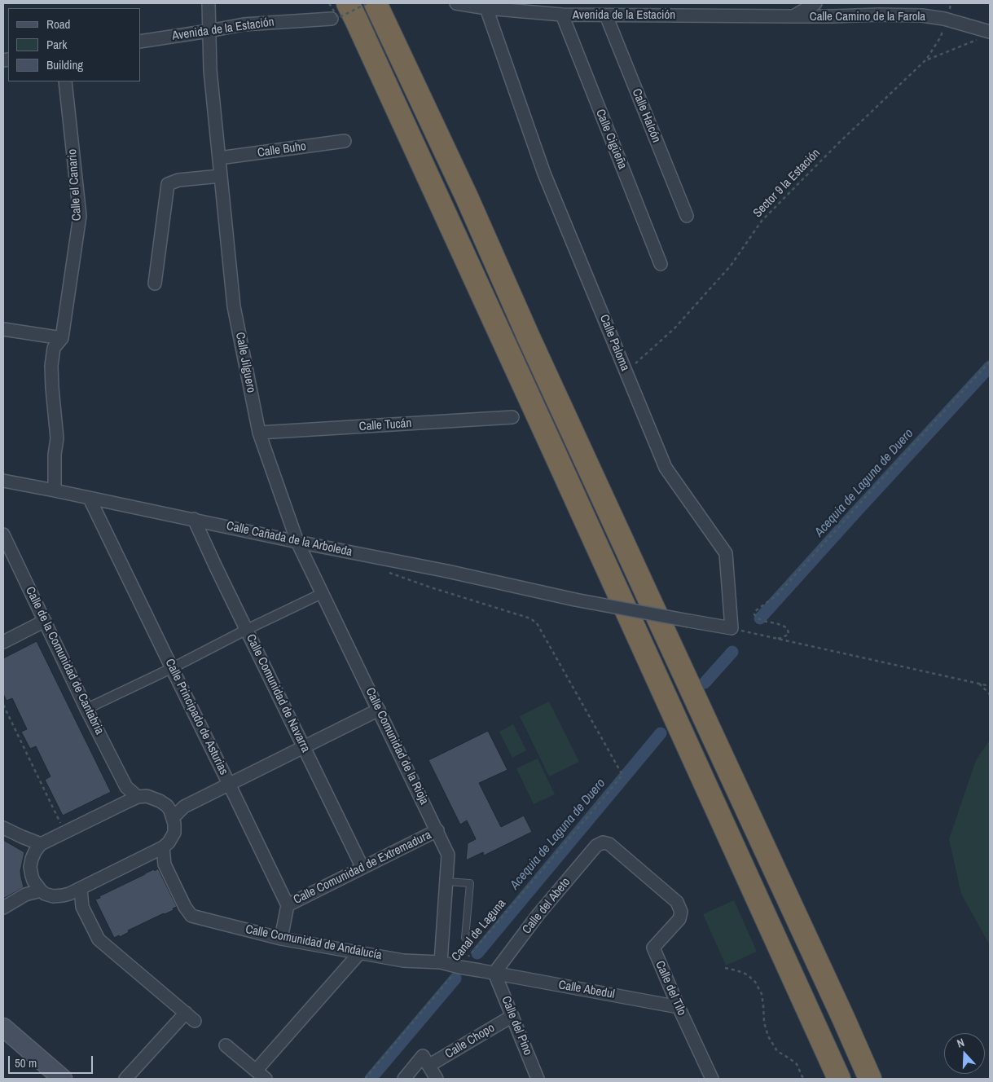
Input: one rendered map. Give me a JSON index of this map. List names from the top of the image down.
{
  "streets": {
    "street": [
      "Avenida de la Estación",
      "Calle Camino de la Farola",
      "Calle Halcón",
      "Calle Cigüeña",
      "Calle Buho",
      "Calle el Canario",
      "Calle Paloma",
      "Calle Jilguero",
      "Calle Tucán",
      "Calle Cañada de la Arboleda",
      "Calle de la Comunidad de Cantabria",
      "Calle Comunidad de Navarra",
      "Calle Principado de Asturias",
      "Calle Comunidad de la Rioja",
      "Calle Comunidad de Extremadura",
      "Calle del Abeto",
      "Calle Comunidad de Andalucía",
      "Calle del Tilo",
      "Calle Abedul",
      "Calle del Pino",
      "Calle Chopo"
    ],
    "path": ["Sector 9 la Estación", "Canal de Laguna"]
  },
  "crossings": [
    ["Avenida de la Estación", "Calle Camino de la Farola"],
    ["Avenida de la Estación", "Calle Halcón"],
    ["Avenida de la Estación", "Calle Cigüeña"],
    ["Avenida de la Estación", "Calle Paloma"],
    ["Avenida de la Estación", "Calle Jilguero"],
    ["Calle Camino de la Farola", "Sector 9 la Estación"],
    ["Calle Buho", "Calle Jilguero"],
    ["Sector 9 la Estación", "Calle Paloma"],
    ["Calle el Canario", "Calle Cañada de la Arboleda"],
    ["Calle Paloma", "Calle Cañada de la Arboleda"],
    ["Calle Jilguero", "Calle Tucán"],
    ["Calle Jilguero", "Calle Cañada de la Arboleda"],
    ["Calle Jilguero", "Calle Comunidad de la Rioja"],
    ["Calle Cañada de la Arboleda", "Calle Comunidad de Navarra"],
    ["Calle Cañada de la Arboleda", "Calle Principado de Asturias"],
    ["Calle Cañada de la Arboleda", "Calle Comunidad de la Rioja"],
    ["Calle Cañada de la Arboleda", "Canal de Laguna"],
    ["Calle Comunidad de Navarra", "Calle Comunidad de Extremadura"],
    ["Calle Principado de Asturias", "Calle Comunidad de Extremadura"],
    ["Calle Comunidad de la Rioja", "Calle Comunidad de Extremadura"],
    ["Calle Comunidad de la Rioja", "Calle Comunidad de Andalucía"],
    ["Calle del Abeto", "Calle Comunidad de Andalucía"],
    ["Calle del Abeto", "Calle del Tilo"],
    ["Calle del Abeto", "Calle Abedul"],
    ["Calle del Abeto", "Calle del Pino"],
    ["Canal de Laguna", "Calle Comunidad de Andalucía"],
    ["Calle Comunidad de Andalucía", "Calle Abedul"],
    ["Calle Comunidad de Andalucía", "Calle del Pino"],
    ["Calle del Tilo", "Calle Abedul"],
    ["Calle Abedul", "Calle del Pino"],
    ["Calle del Pino", "Calle Chopo"]
  ],
  "water": ["Acequia de Laguna de Duero"],
  "legend": ["Road", "Park", "Building"],
  "scale_bar": "50 m",
  "north": "top"
}
